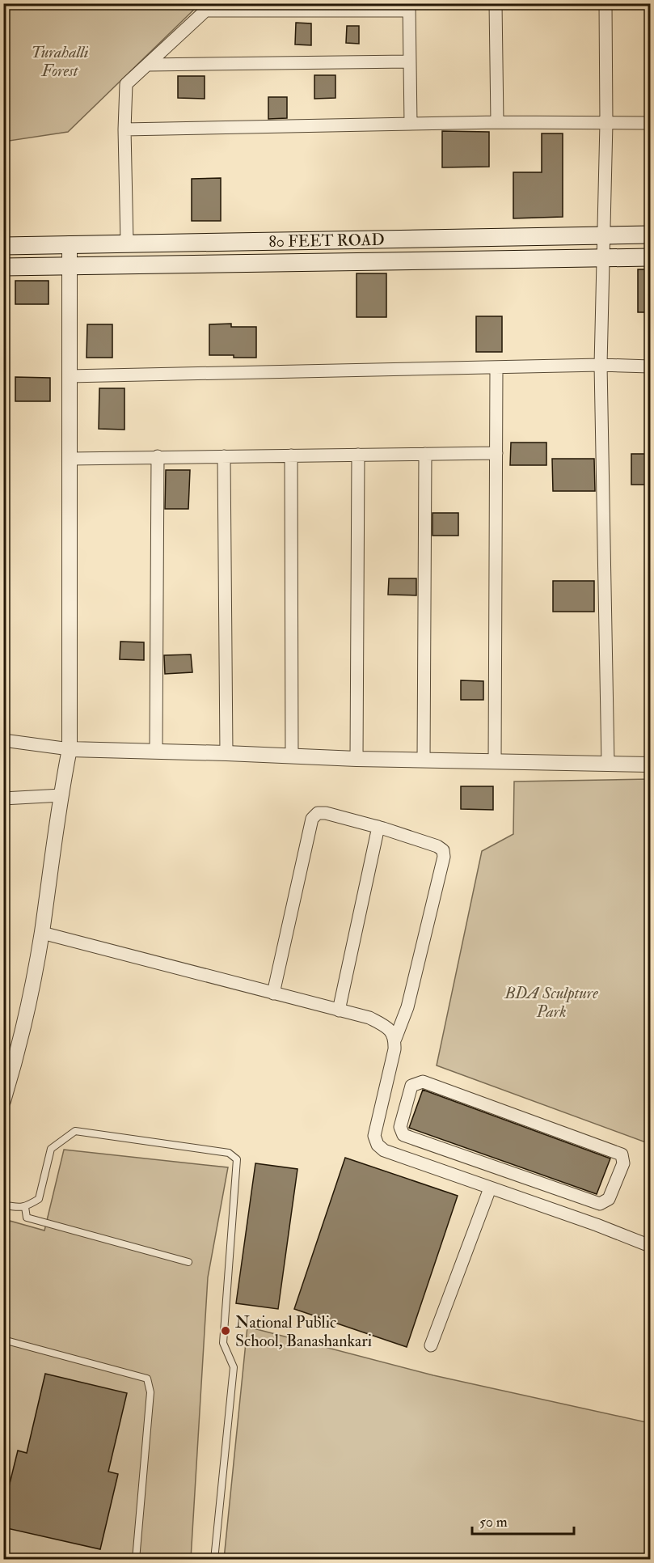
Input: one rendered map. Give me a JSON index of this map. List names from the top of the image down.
{
  "streets": {
    "main road": ["80 FEET ROAD"]
  },
  "parks": ["Turahalli Forest", "BDA Sculpture Park"],
  "places": ["National Public School, Banashankari"],
  "scale_bar": "50 m"
}
